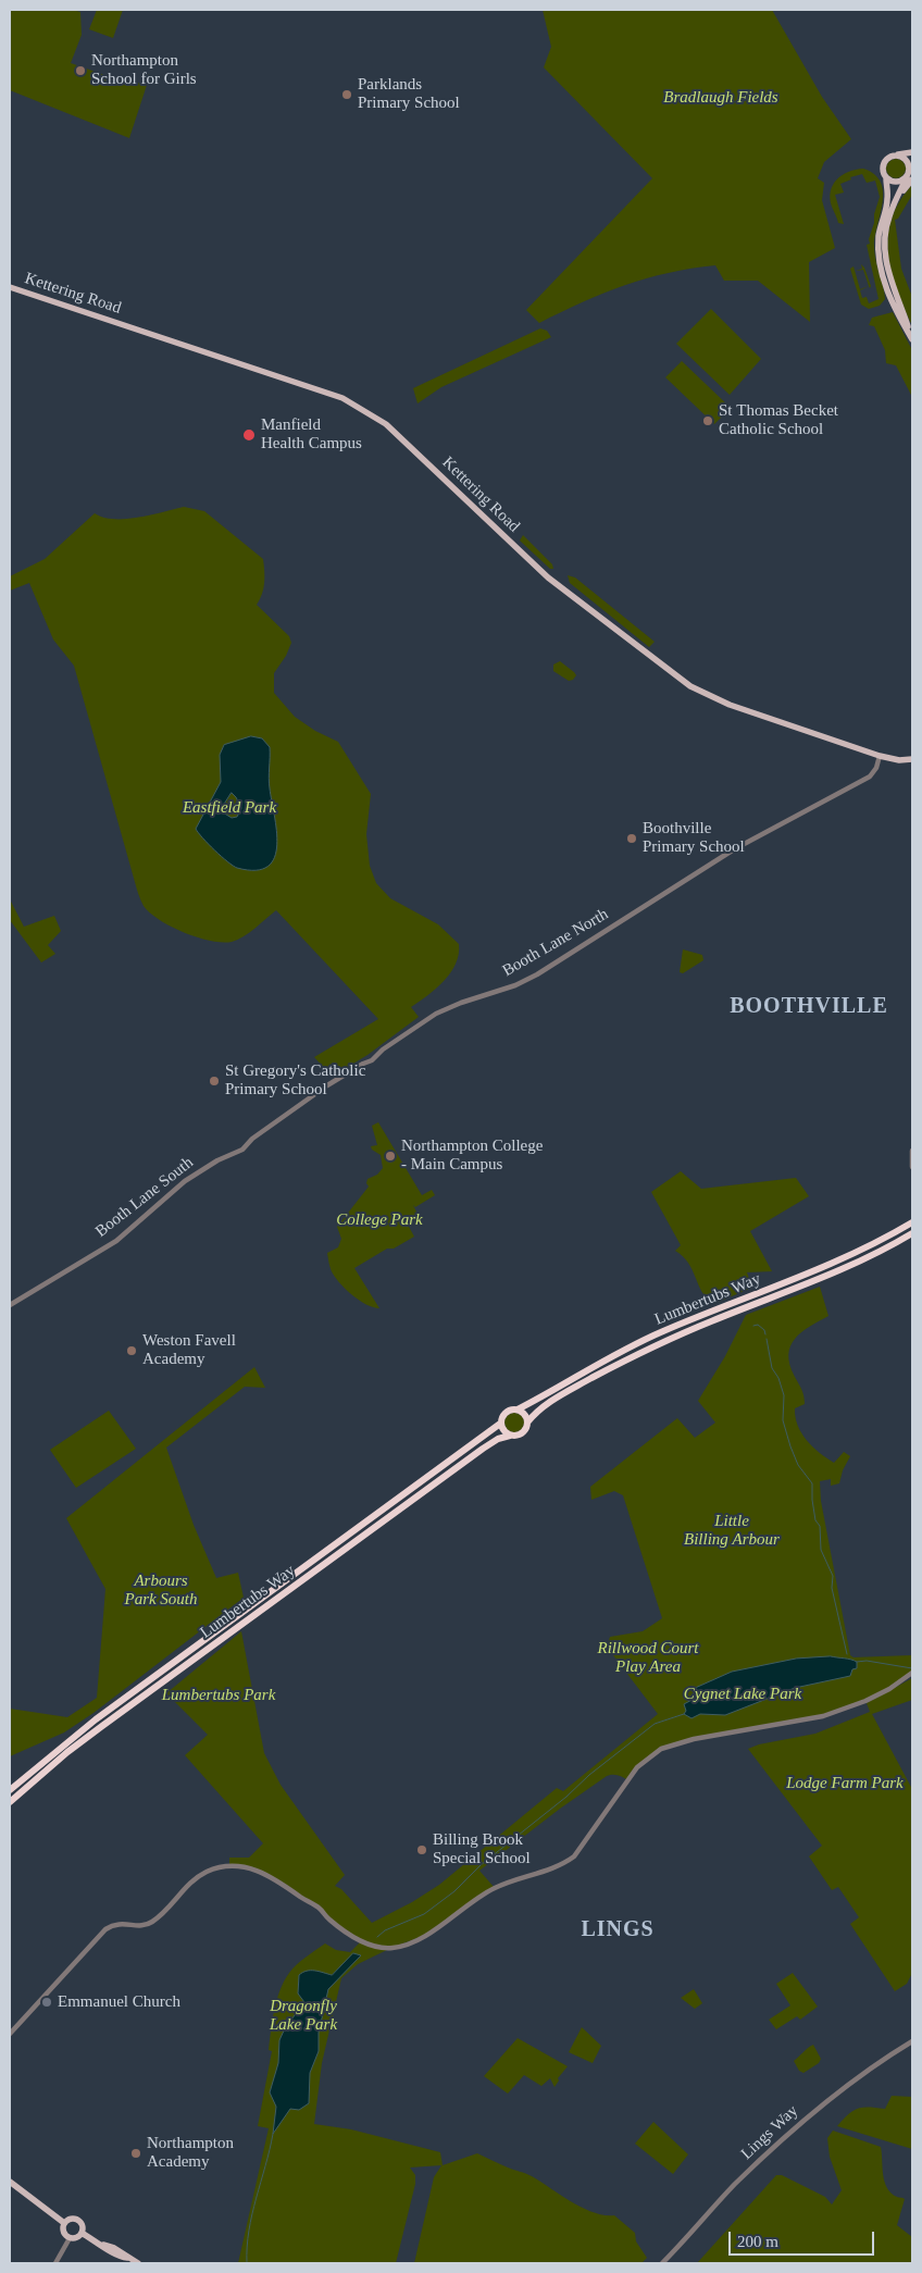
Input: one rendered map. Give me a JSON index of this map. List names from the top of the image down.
{
  "streets": {
    "highway": ["Lumbertubs Way"],
    "main road": ["Kettering Road"],
    "street": ["Booth Lane North", "Booth Lane South", "Lings Way"]
  },
  "crossings": [
    ["Kettering Road", "Booth Lane North"],
    ["Booth Lane North", "Booth Lane South"]
  ],
  "districts": ["BOOTHVILLE", "LINGS"],
  "parks": [
    "Bradlaugh Fields",
    "Eastfield Park",
    "College Park",
    "Little Billing Arbour",
    "Arbours Park South",
    "Rillwood Court Play Area",
    "Cygnet Lake Park",
    "Lumbertubs Park",
    "Lodge Farm Park",
    "Dragonfly Lake Park"
  ],
  "places": [
    "Northampton School for Girls",
    "Parklands Primary School",
    "St Thomas Becket Catholic School",
    "Manfield Health Campus",
    "Boothville Primary School",
    "St Gregory's Catholic Primary School",
    "Northampton College - Main Campus",
    "Weston Favell Academy",
    "Billing Brook Special School",
    "Emmanuel Church",
    "Northampton Academy"
  ],
  "scale_bar": "200 m"
}
